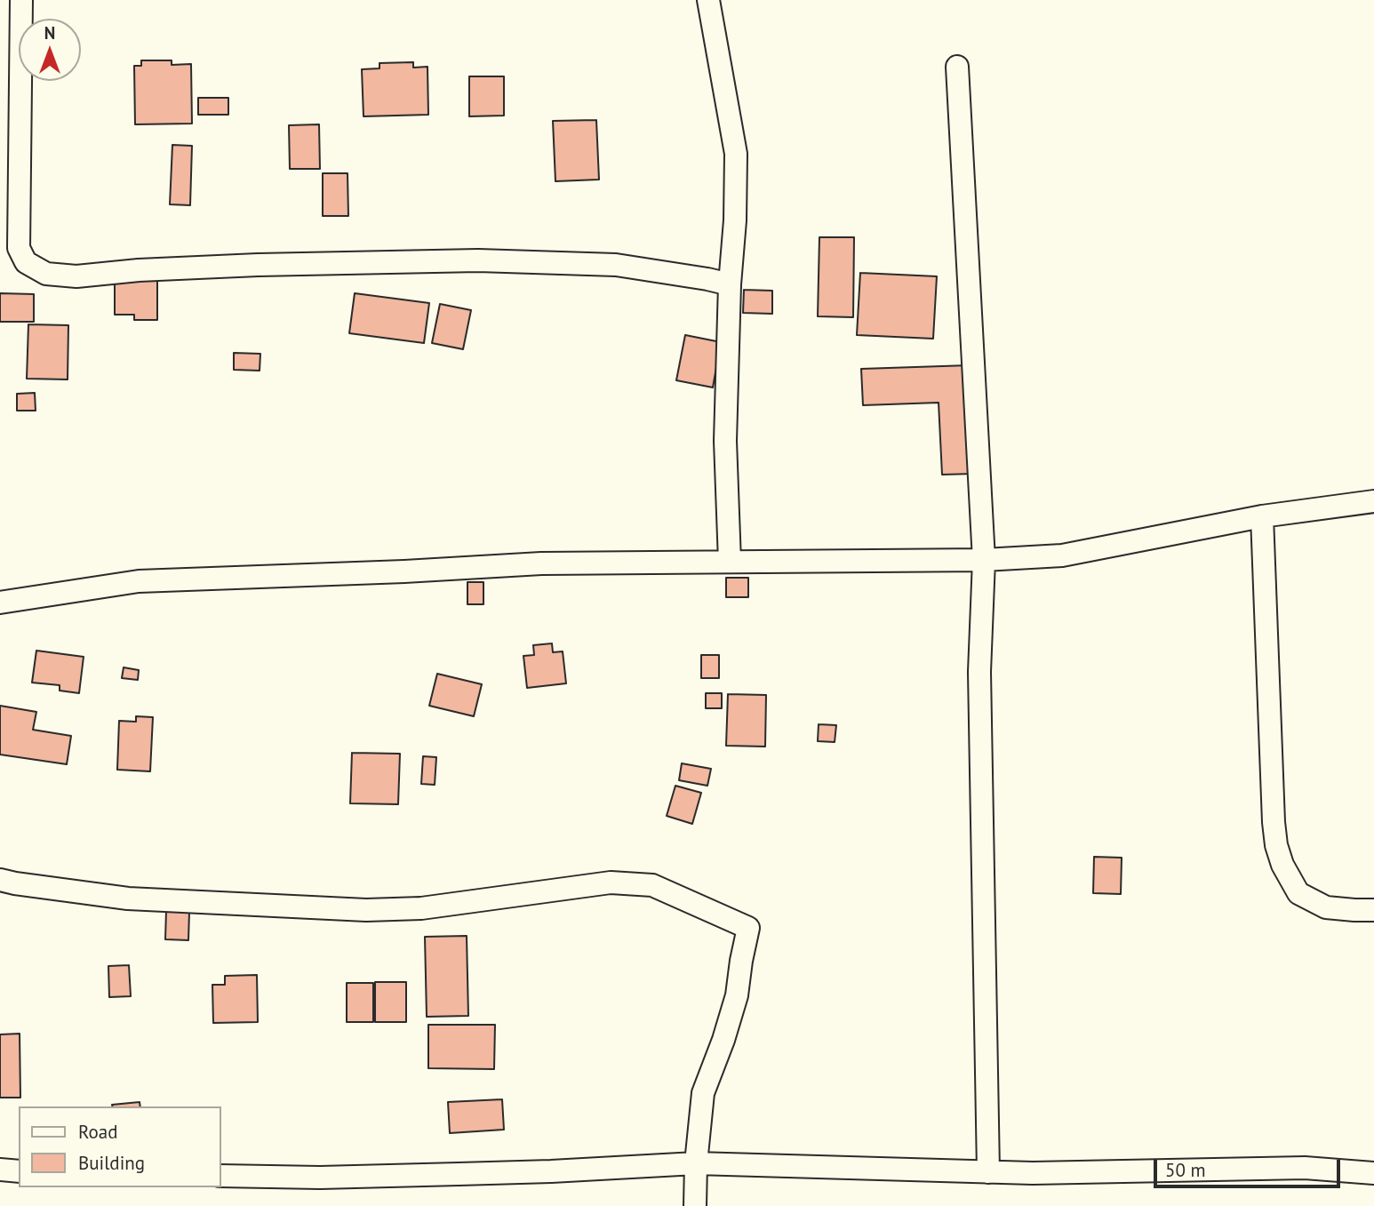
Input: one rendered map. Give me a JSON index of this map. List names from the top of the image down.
{
  "legend": ["Road", "Building"],
  "scale_bar": "50 m",
  "north": "top"
}
